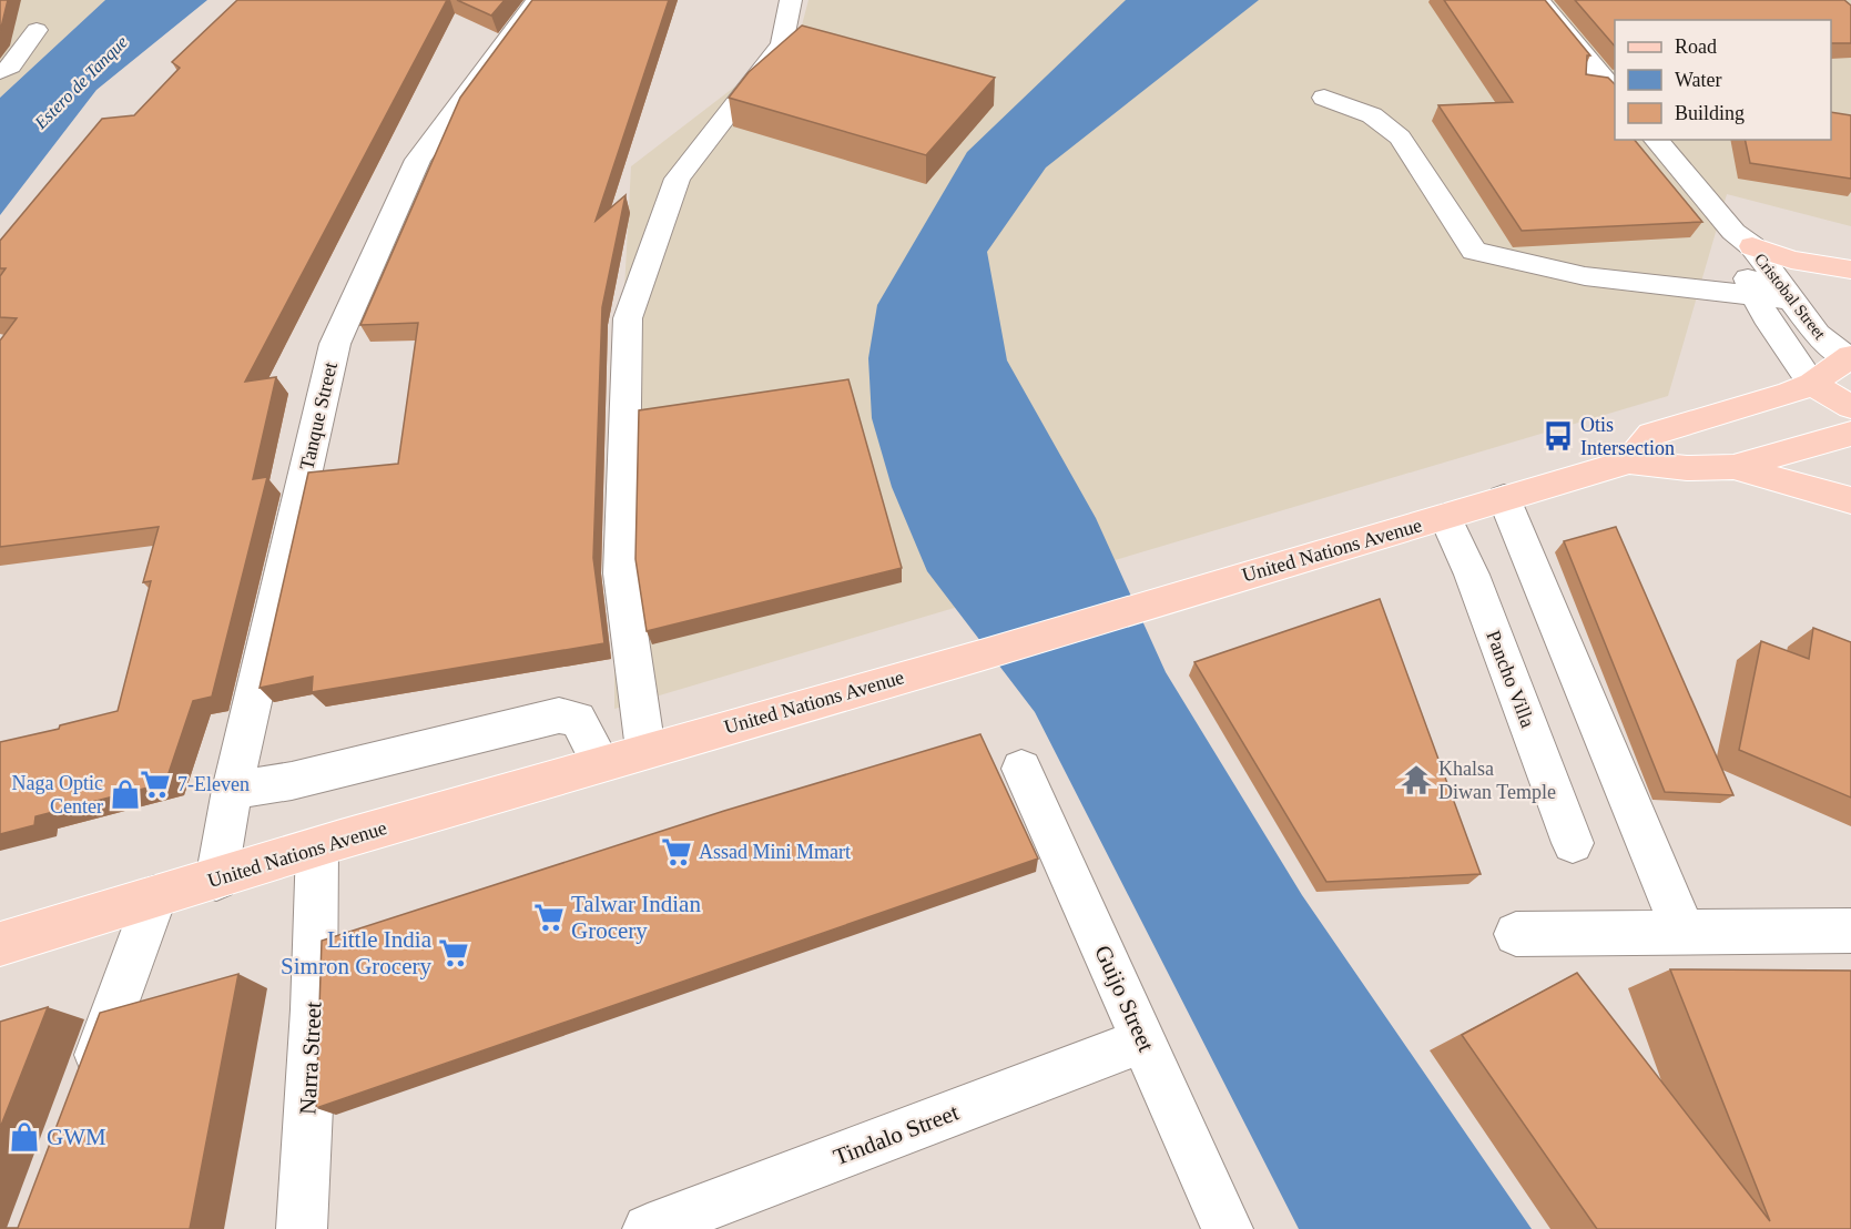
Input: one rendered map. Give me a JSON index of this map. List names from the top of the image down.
{
  "streets": {
    "main road": ["United Nations Avenue"],
    "street": [
      "Cristobal Street",
      "Tanque Street",
      "Pancho Villa",
      "Guijo Street",
      "Narra Street",
      "Tindalo Street"
    ]
  },
  "crossings": [
    ["Tanque Street", "United Nations Avenue"],
    ["United Nations Avenue", "Pancho Villa"],
    ["United Nations Avenue", "Narra Street"],
    ["Guijo Street", "Tindalo Street"]
  ],
  "water": ["Estero de Tanque"],
  "places": {
    "bus stop": ["Otis Intersection"],
    "temple": ["Khalsa Diwan Temple"],
    "supermarket": [
      "7-Eleven",
      "Assad Mini Mmart",
      "Talwar Indian Grocery",
      "Little India Simron Grocery"
    ],
    "shop": ["Naga Optic Center", "GWM"]
  },
  "legend": ["Road", "Water", "Building"]
}
